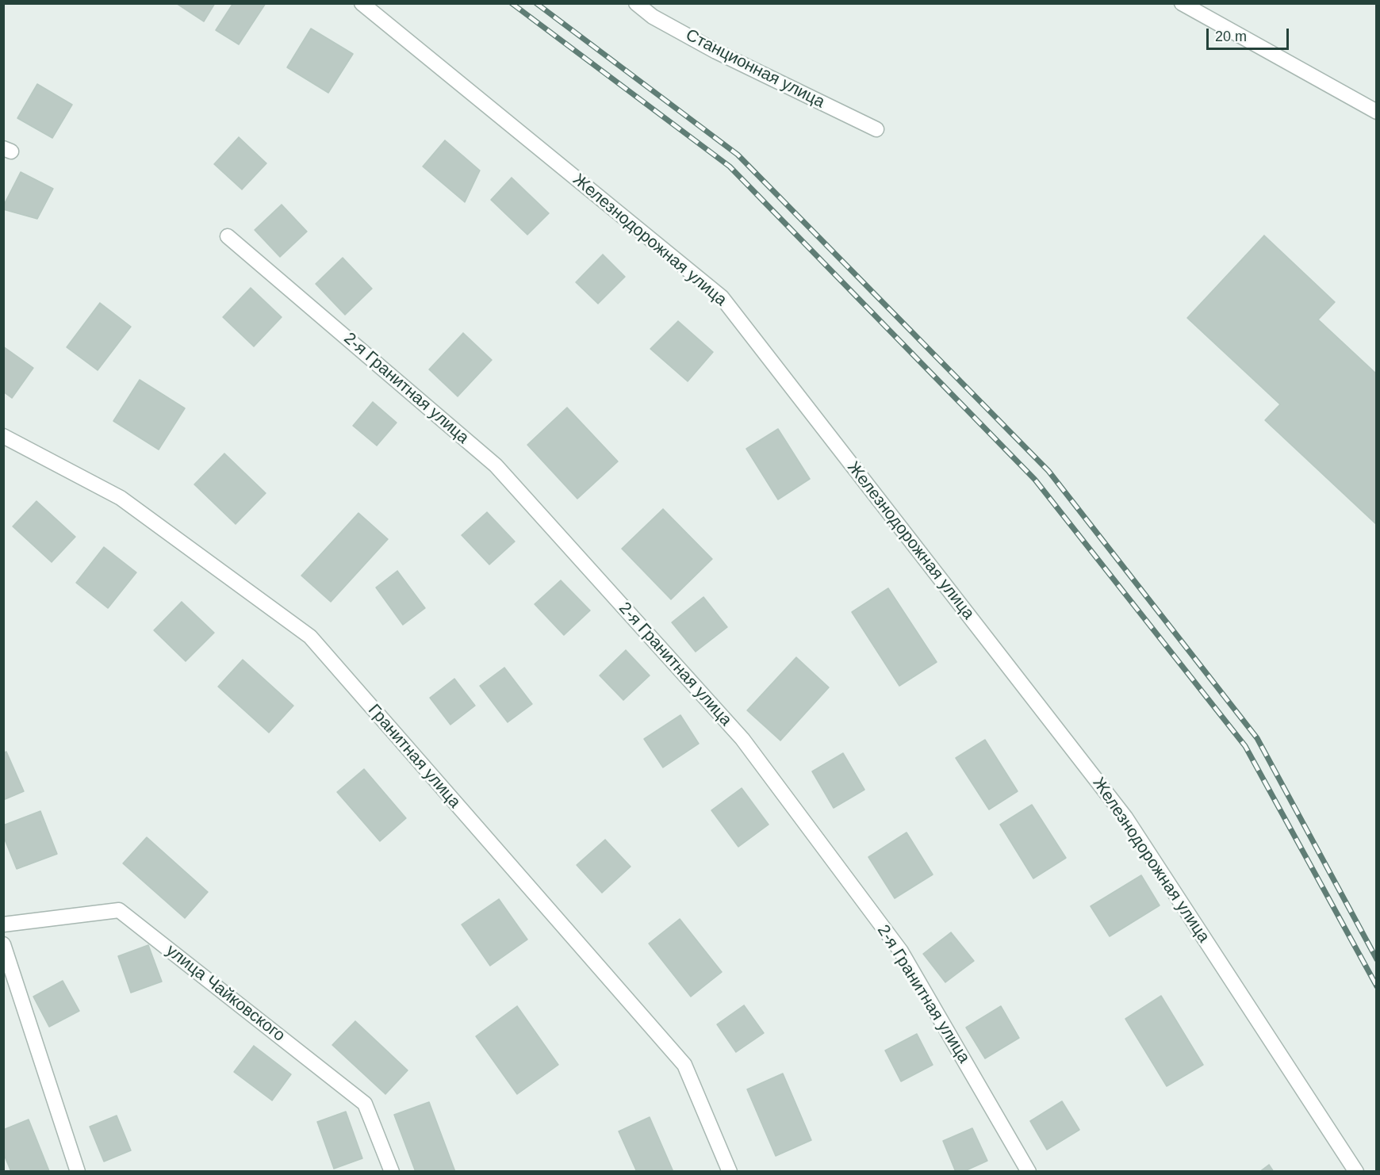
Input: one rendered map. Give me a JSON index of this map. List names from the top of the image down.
{
  "streets": {
    "street": [
      "Станционная улица",
      "Железнодорожная улица",
      "2-я Гранитная улица",
      "Гранитная улица",
      "улица Чайковского"
    ]
  },
  "scale_bar": "20 m"
}
